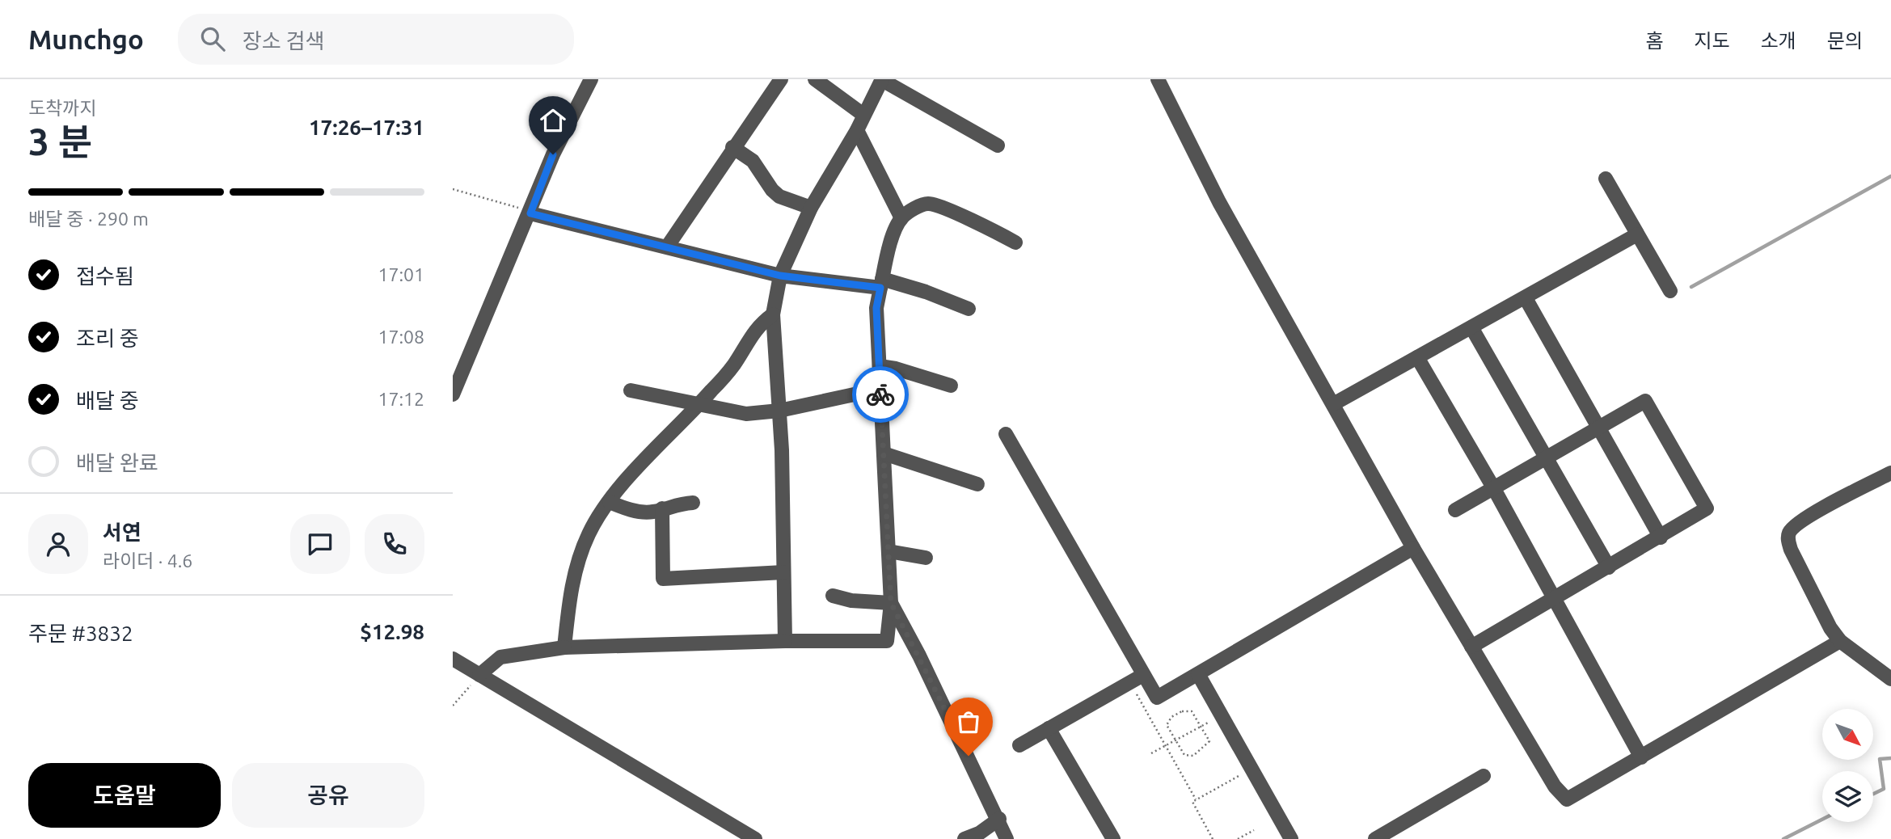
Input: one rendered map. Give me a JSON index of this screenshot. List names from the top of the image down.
{
  "north": "bottom right",
  "page": {
    "header": "Munchgo",
    "search": "장소 검색",
    "nav": [
      "홈",
      "지도",
      "소개",
      "문의"
    ],
    "heading": ["3 분", "도착까지", "17:26–17:31"],
    "panel": [
      "서연",
      "라이더 · 4.6",
      "주문 #3832",
      "$12.98"
    ],
    "bar": "배달 중 · 290 m",
    "list": [
      ["접수됨", "17:01"],
      ["조리 중", "17:08"],
      ["배달 중", "17:12"],
      "배달 완료"
    ],
    "buttons": ["도움말", "공유"]
  }
}
